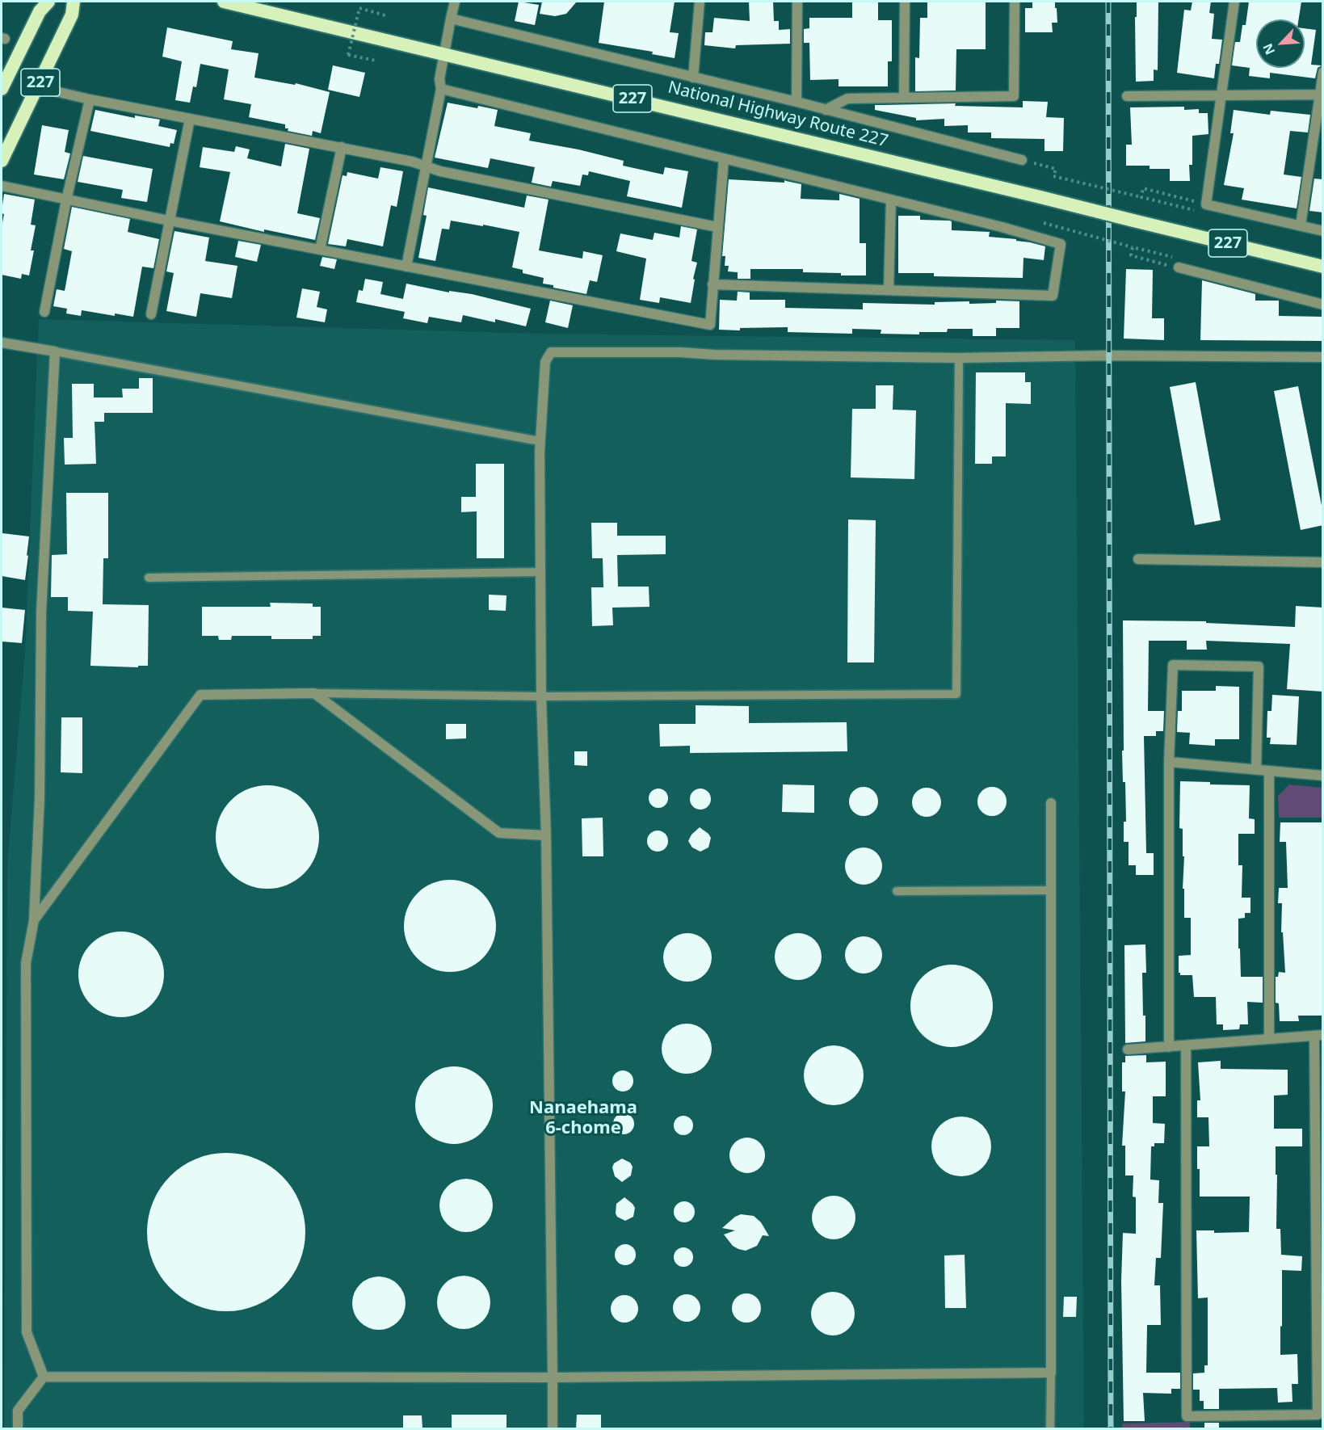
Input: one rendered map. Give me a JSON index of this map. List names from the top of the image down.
{
  "streets": {
    "highway": ["227", "National Highway Route 227"]
  },
  "districts": ["Nanaehama 6-chome"],
  "north": "bottom left"
}
